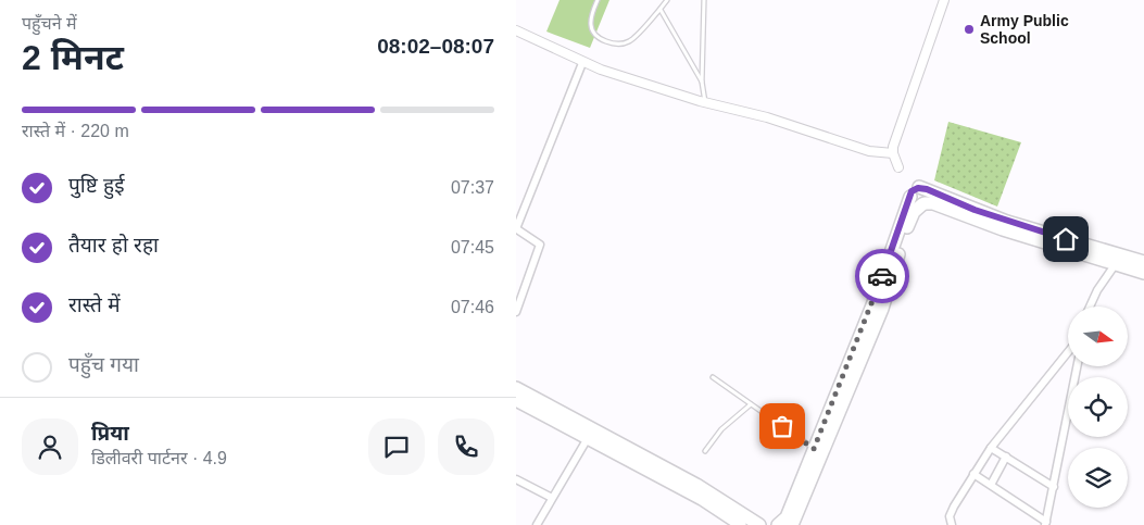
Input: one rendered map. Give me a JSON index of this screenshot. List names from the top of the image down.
{
  "places": ["Army Public School"],
  "north": "right",
  "page": {
    "heading": ["2 मिनट", "पहुँचने में", "08:02–08:07"],
    "panel": ["प्रिया", "डिलीवरी पार्टनर · 4.9"],
    "bar": "रास्ते में · 220 m",
    "list": [
      ["पुष्टि हुई", "07:37"],
      ["तैयार हो रहा", "07:45"],
      ["रास्ते में", "07:46"],
      "पहुँच गया"
    ]
  }
}
